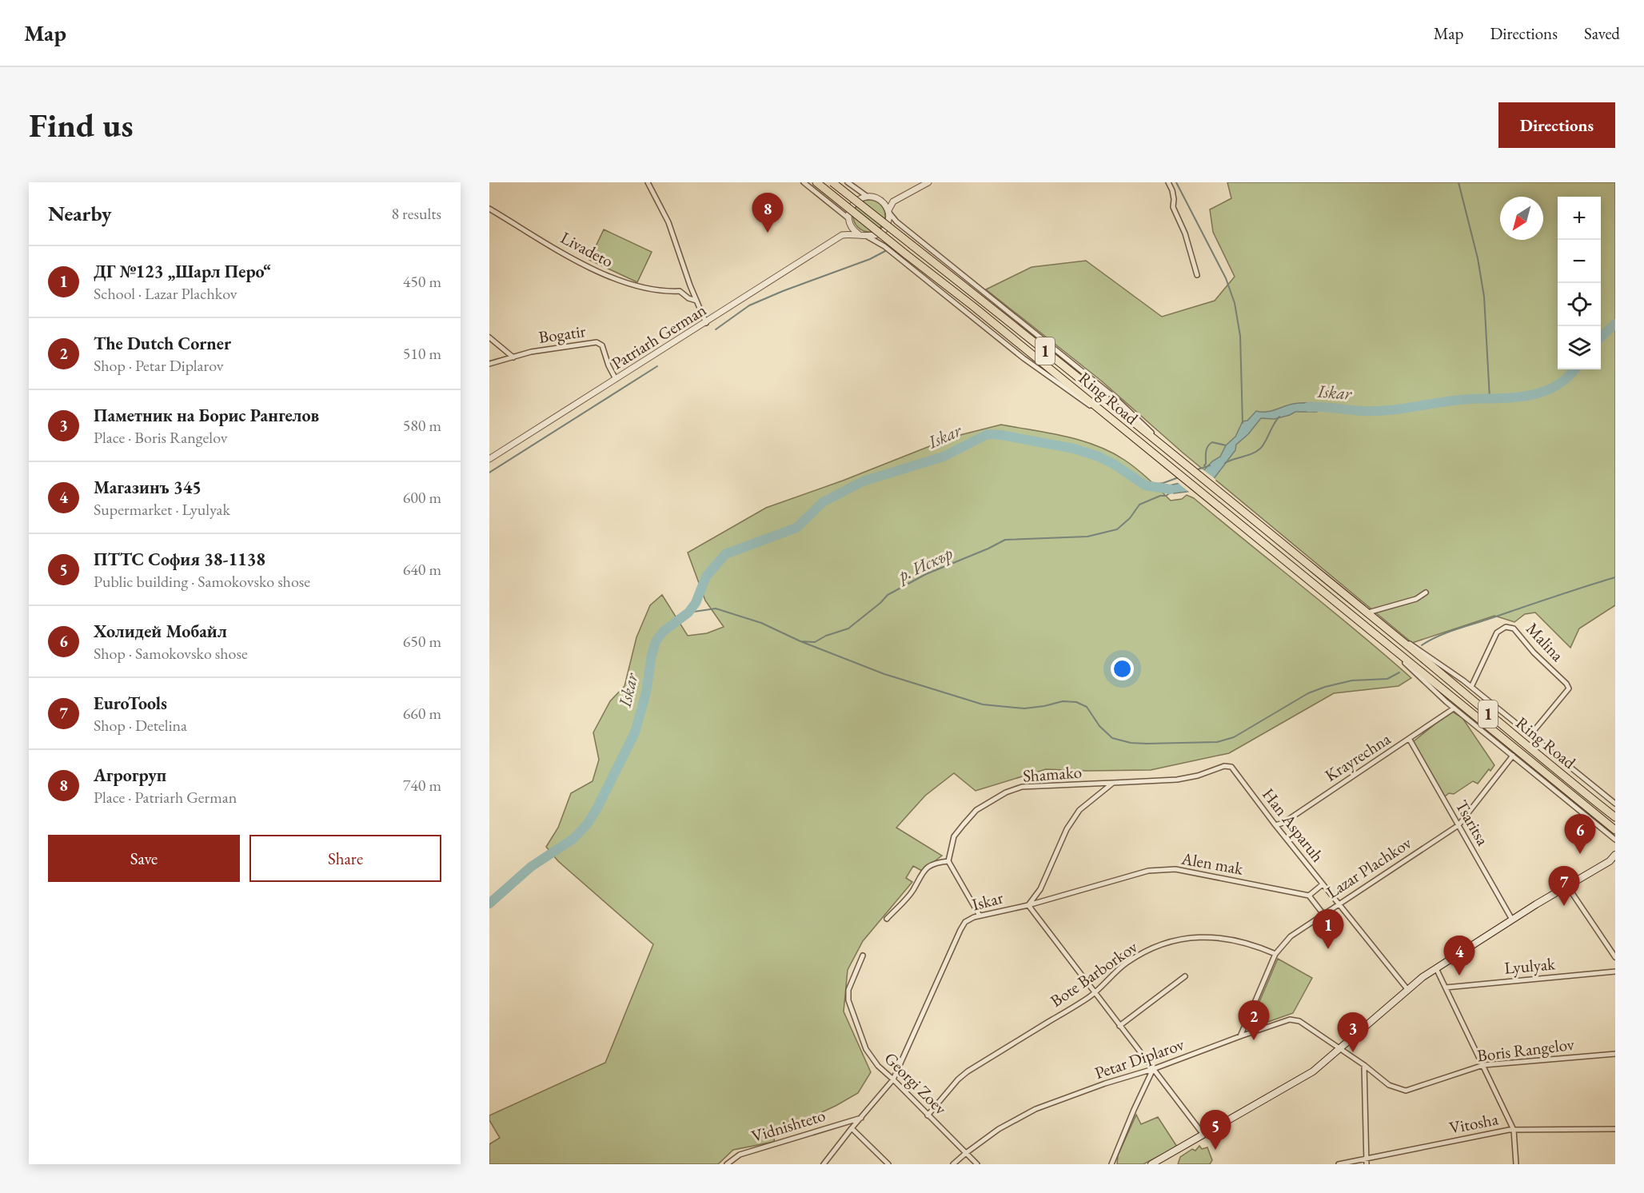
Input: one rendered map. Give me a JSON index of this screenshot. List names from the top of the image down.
{
  "streets": {
    "highway": ["1", "Ring Road"],
    "street": [
      "Livadeto",
      "Bogatir",
      "Patriarh German",
      "Malina",
      "Krayrechna",
      "Shamako",
      "Tsaritsa",
      "Han Asparuh",
      "Alen mak",
      "Lazar Plachkov",
      "Iskar",
      "Lyulyak",
      "Bote Barborkov",
      "Boris Rangelov",
      "Petar Diplarov",
      "Georgi Zoev",
      "Vitosha",
      "Vidnishteto"
    ]
  },
  "crossings": [
    ["Bogatir", "Patriarh German"],
    ["Ring Road", "Malina"],
    ["Ring Road", "Krayrechna"],
    ["Ring Road", "Lazar Plachkov"],
    ["Krayrechna", "Tsaritsa"],
    ["Krayrechna", "Han Asparuh"],
    ["Shamako", "Han Asparuh"],
    ["Shamako", "Iskar"],
    ["Tsaritsa", "Lazar Plachkov"],
    ["Han Asparuh", "Lazar Plachkov"],
    ["Han Asparuh", "Iskar"],
    ["Alen mak", "Iskar"],
    ["Lazar Plachkov", "Bote Barborkov"],
    ["Lazar Plachkov", "Petar Diplarov"],
    ["Iskar", "Georgi Zoev"],
    ["Iskar", "Vidnishteto"],
    ["Bote Barborkov", "Georgi Zoev"],
    ["Boris Rangelov", "Petar Diplarov"],
    ["Petar Diplarov", "Georgi Zoev"]
  ],
  "water": ["Iskar", "р. Искър"],
  "north": "bottom left",
  "page": {
    "header": "Map",
    "nav": ["Map", "Directions", "Saved"],
    "buttons": [
      "Directions",
      ["Save", "Share"]
    ],
    "title": "Find us",
    "heading": ["Nearby", "8 results"],
    "pins": [
      "8",
      "6",
      "7",
      "1",
      "4",
      "2",
      "3",
      "5"
    ],
    "map_buttons": ["+", "−"],
    "list": [
      {
        "mark": "1",
        "name": "ДГ №123 „Шарл Перо“",
        "note": "School · Lazar Plachkov",
        "value": "450 m"
      },
      {
        "mark": "2",
        "name": "The Dutch Corner",
        "note": "Shop · Petar Diplarov",
        "value": "510 m"
      },
      {
        "mark": "3",
        "name": "Паметник на Борис Рангелов",
        "note": "Place · Boris Rangelov",
        "value": "580 m"
      },
      {
        "mark": "4",
        "name": "Магазинъ 345",
        "note": "Supermarket · Lyulyak",
        "value": "600 m"
      },
      {
        "mark": "5",
        "name": "ПТТС София 38-1138",
        "note": "Public building · Samokovsko shose",
        "value": "640 m"
      },
      {
        "mark": "6",
        "name": "Холидей Мобайл",
        "note": "Shop · Samokovsko shose",
        "value": "650 m"
      },
      {
        "mark": "7",
        "name": "EuroTools",
        "note": "Shop · Detelina",
        "value": "660 m"
      },
      {
        "mark": "8",
        "name": "Агрогруп",
        "note": "Place · Patriarh German",
        "value": "740 m"
      }
    ]
  }
}
